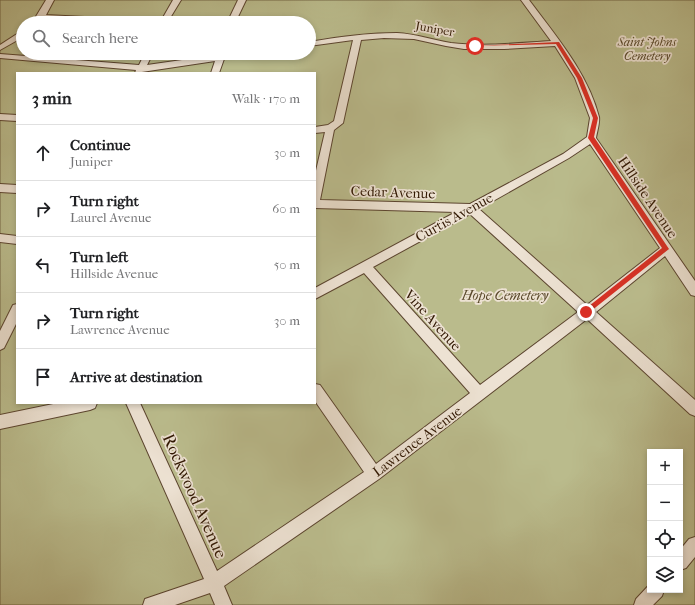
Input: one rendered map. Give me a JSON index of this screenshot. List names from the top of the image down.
{
  "streets": {
    "lane": [
      "Juniper",
      "Cedar Avenue",
      "Hillside Avenue",
      "Curtis Avenue",
      "Vine Avenue",
      "Lawrence Avenue",
      "Rockwood Avenue"
    ]
  },
  "crossings": [
    ["Cedar Avenue", "Curtis Avenue"],
    ["Hillside Avenue", "Curtis Avenue"],
    ["Hillside Avenue", "Lawrence Avenue"],
    ["Curtis Avenue", "Vine Avenue"],
    ["Vine Avenue", "Lawrence Avenue"],
    ["Lawrence Avenue", "Rockwood Avenue"]
  ],
  "parks": ["Saint Johns Cemetery", "Hope Cemetery"],
  "page": {
    "search": "Search here",
    "heading": ["3 min", "Walk · 170 m"],
    "list": [
      ["Continue", "Juniper", "30 m"],
      ["Turn right", "Laurel Avenue", "60 m"],
      ["Turn left", "Hillside Avenue", "50 m"],
      ["Turn right", "Lawrence Avenue", "30 m"],
      "Arrive at destination"
    ],
    "map_buttons": ["+", "−"]
  }
}
